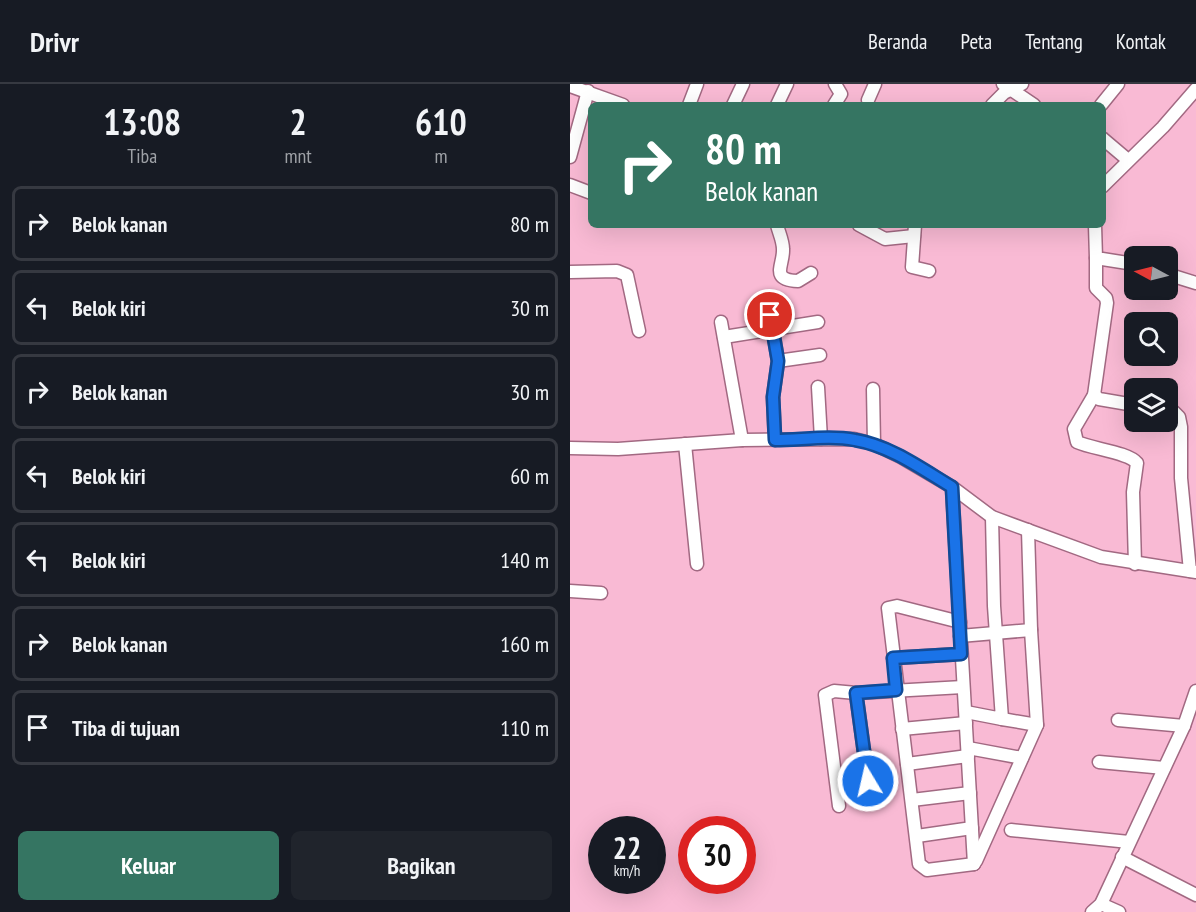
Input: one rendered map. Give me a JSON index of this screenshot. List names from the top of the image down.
{
  "north": "left",
  "page": {
    "header": "Drivr",
    "nav": [
      "Beranda",
      "Peta",
      "Tentang",
      "Kontak"
    ],
    "eta": [
      "13:08",
      "Tiba",
      "2",
      "mnt",
      "610",
      "m"
    ],
    "turn": ["80 m", "Belok kanan"],
    "list": [
      {
        "name": "Belok kanan",
        "value": "80 m"
      },
      {
        "name": "Belok kiri",
        "value": "30 m"
      },
      {
        "name": "Belok kanan",
        "value": "30 m"
      },
      {
        "name": "Belok kiri",
        "value": "60 m"
      },
      {
        "name": "Belok kiri",
        "value": "140 m"
      },
      {
        "name": "Belok kanan",
        "value": "160 m"
      },
      {
        "name": "Tiba di tujuan",
        "value": "110 m"
      }
    ],
    "speed": "22 km/h",
    "limit": "30",
    "buttons": ["Keluar", "Bagikan"]
  }
}
